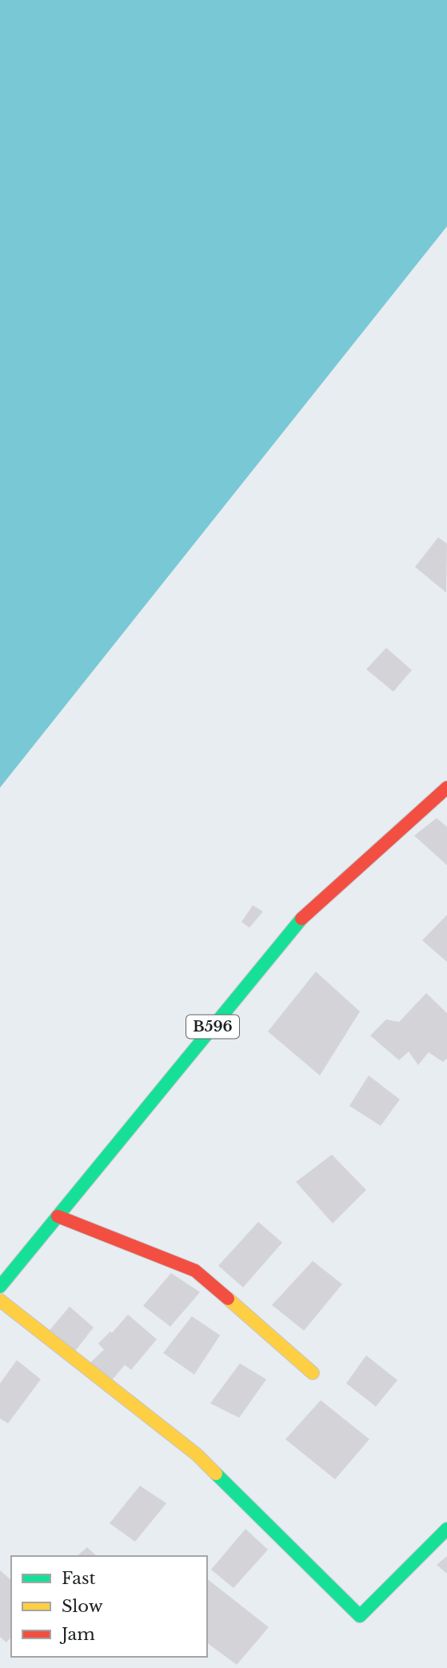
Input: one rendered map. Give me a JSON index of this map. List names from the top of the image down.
{
  "streets": {
    "street": ["B596"]
  },
  "legend": ["Fast", "Slow", "Jam"]
}
